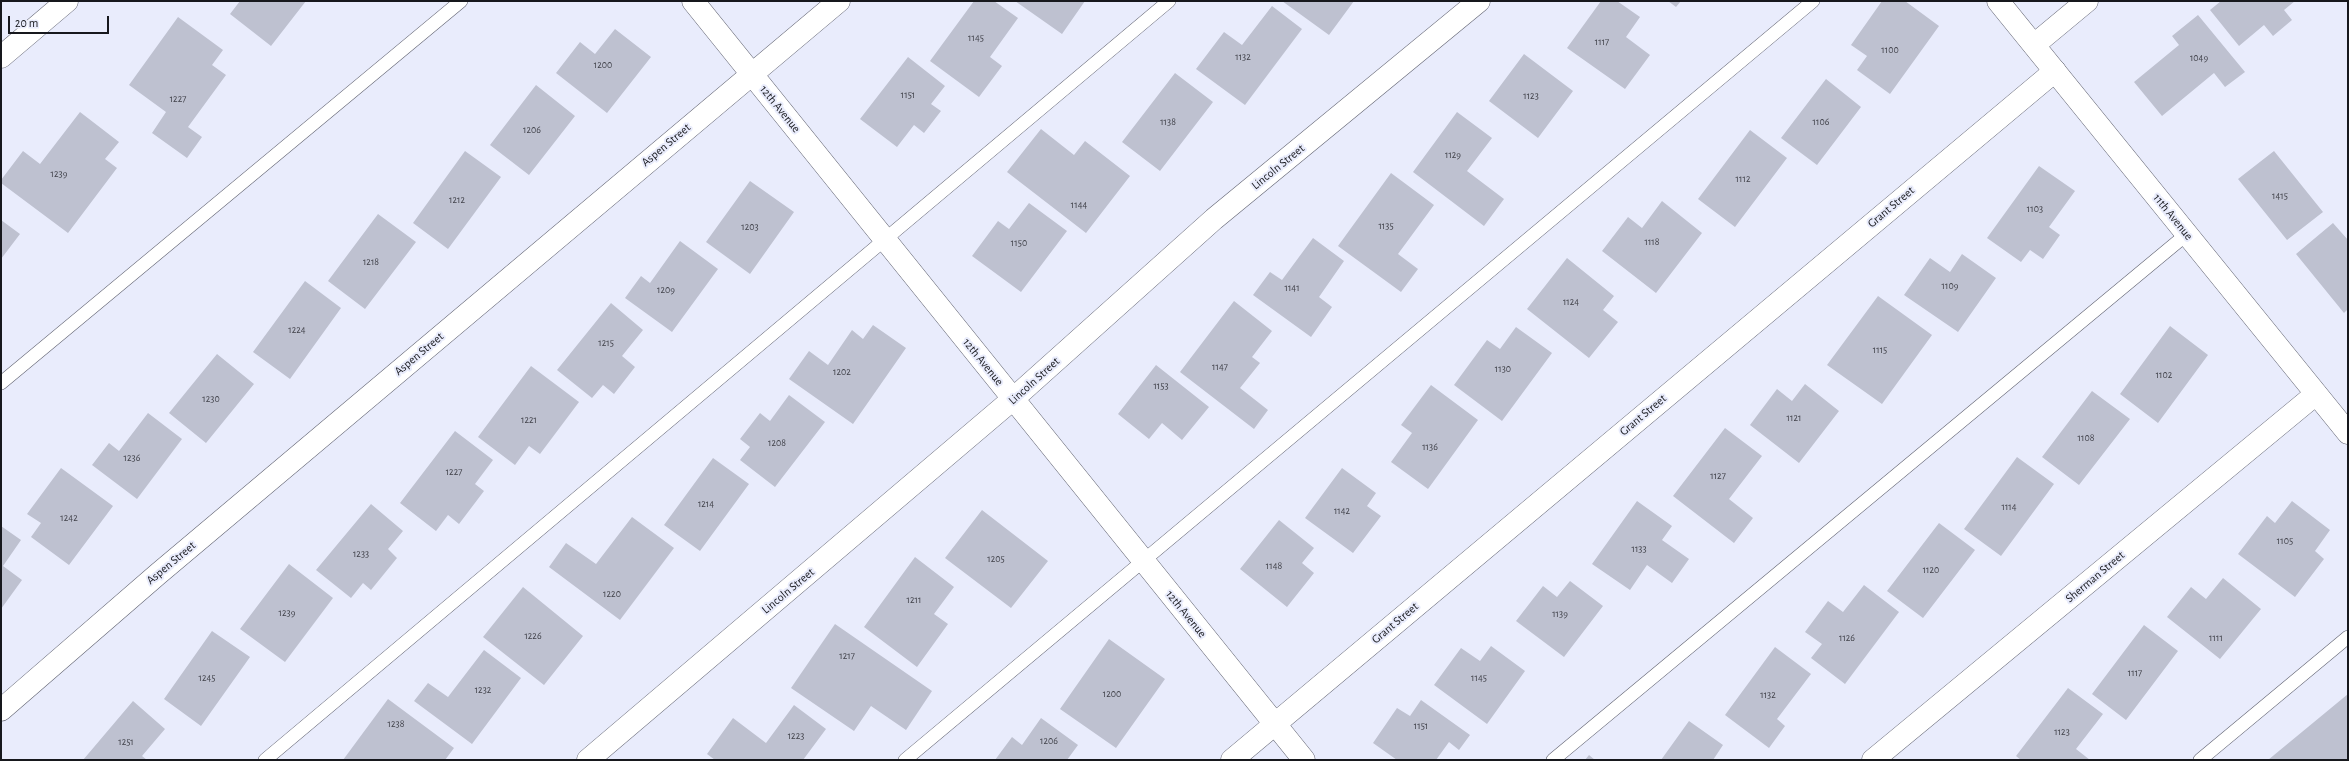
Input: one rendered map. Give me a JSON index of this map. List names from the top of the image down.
{
  "streets": {
    "street": [
      "12th Avenue",
      "Aspen Street",
      "Lincoln Street",
      "Grant Street",
      "11th Avenue",
      "Sherman Street"
    ]
  },
  "crossings": [
    ["12th Avenue", "Aspen Street"],
    ["12th Avenue", "Lincoln Street"],
    ["12th Avenue", "Grant Street"],
    ["Grant Street", "11th Avenue"],
    ["11th Avenue", "Sherman Street"]
  ],
  "house_numbers": [
    "1145",
    "1117",
    "1100",
    "1132",
    "1049",
    "1200",
    "1151",
    "1123",
    "1227",
    "1138",
    "1106",
    "1206",
    "1129",
    "1239",
    "1112",
    "1415",
    "1212",
    "1144",
    "1103",
    "1135",
    "1203",
    "1118",
    "1150",
    "1218",
    "1109",
    "1141",
    "1209",
    "1124",
    "1224",
    "1215",
    "1115",
    "1147",
    "1130",
    "1202",
    "1102",
    "1153",
    "1230",
    "1121",
    "1221",
    "1108",
    "1208",
    "1136",
    "1236",
    "1227",
    "1127",
    "1214",
    "1114",
    "1142",
    "1242",
    "1105",
    "1133",
    "1233",
    "1205",
    "1148",
    "1120",
    "1220",
    "1211",
    "1239",
    "1139",
    "1226",
    "1126",
    "1111",
    "1217",
    "1117",
    "1245",
    "1145",
    "1232",
    "1200",
    "1132",
    "1238",
    "1151",
    "1123",
    "1223",
    "1206",
    "1251"
  ],
  "scale_bar": "20 m"
}
